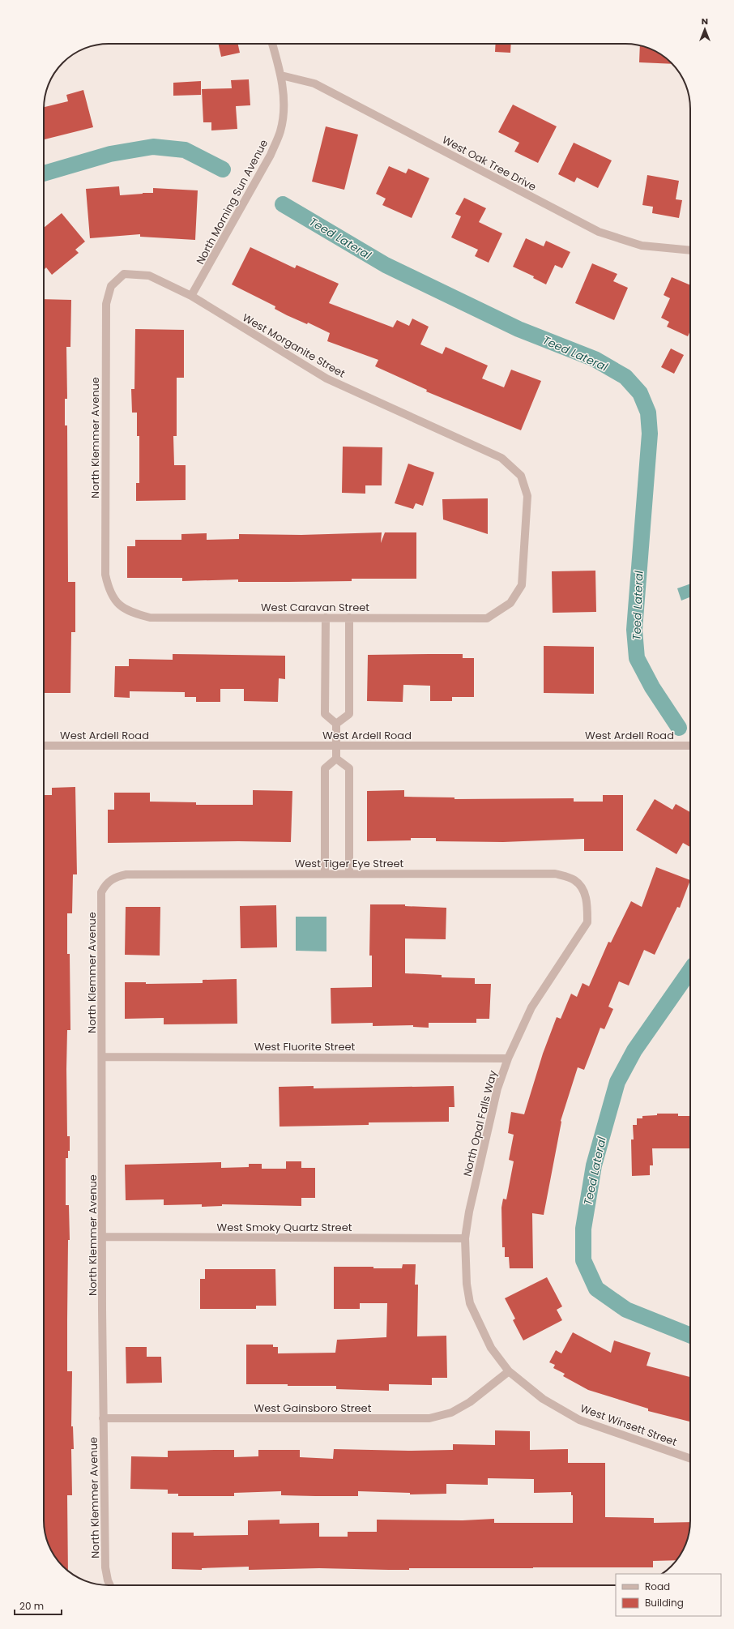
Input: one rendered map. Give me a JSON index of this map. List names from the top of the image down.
{
  "streets": {
    "street": [
      "West Oak Tree Drive",
      "North Morning Sun Avenue",
      "West Morganite Street",
      "North Klemmer Avenue",
      "West Caravan Street",
      "West Ardell Road",
      "West Tiger Eye Street",
      "West Fluorite Street",
      "North Opal Falls Way",
      "West Smoky Quartz Street",
      "West Gainsboro Street",
      "West Winsett Street"
    ]
  },
  "crossings": [
    ["West Oak Tree Drive", "North Morning Sun Avenue"],
    ["North Morning Sun Avenue", "West Morganite Street"],
    ["West Morganite Street", "North Klemmer Avenue"],
    ["West Morganite Street", "West Caravan Street"],
    ["North Klemmer Avenue", "West Caravan Street"],
    ["North Klemmer Avenue", "West Tiger Eye Street"],
    ["North Klemmer Avenue", "West Fluorite Street"],
    ["North Klemmer Avenue", "West Smoky Quartz Street"],
    ["North Klemmer Avenue", "West Gainsboro Street"],
    ["West Tiger Eye Street", "North Opal Falls Way"],
    ["West Fluorite Street", "North Opal Falls Way"],
    ["North Opal Falls Way", "West Smoky Quartz Street"],
    ["North Opal Falls Way", "West Gainsboro Street"],
    ["North Opal Falls Way", "West Winsett Street"],
    ["West Gainsboro Street", "West Winsett Street"]
  ],
  "water": ["Teed Lateral"],
  "legend": ["Road", "Building"],
  "scale_bar": "20 m",
  "north": "top"
}
